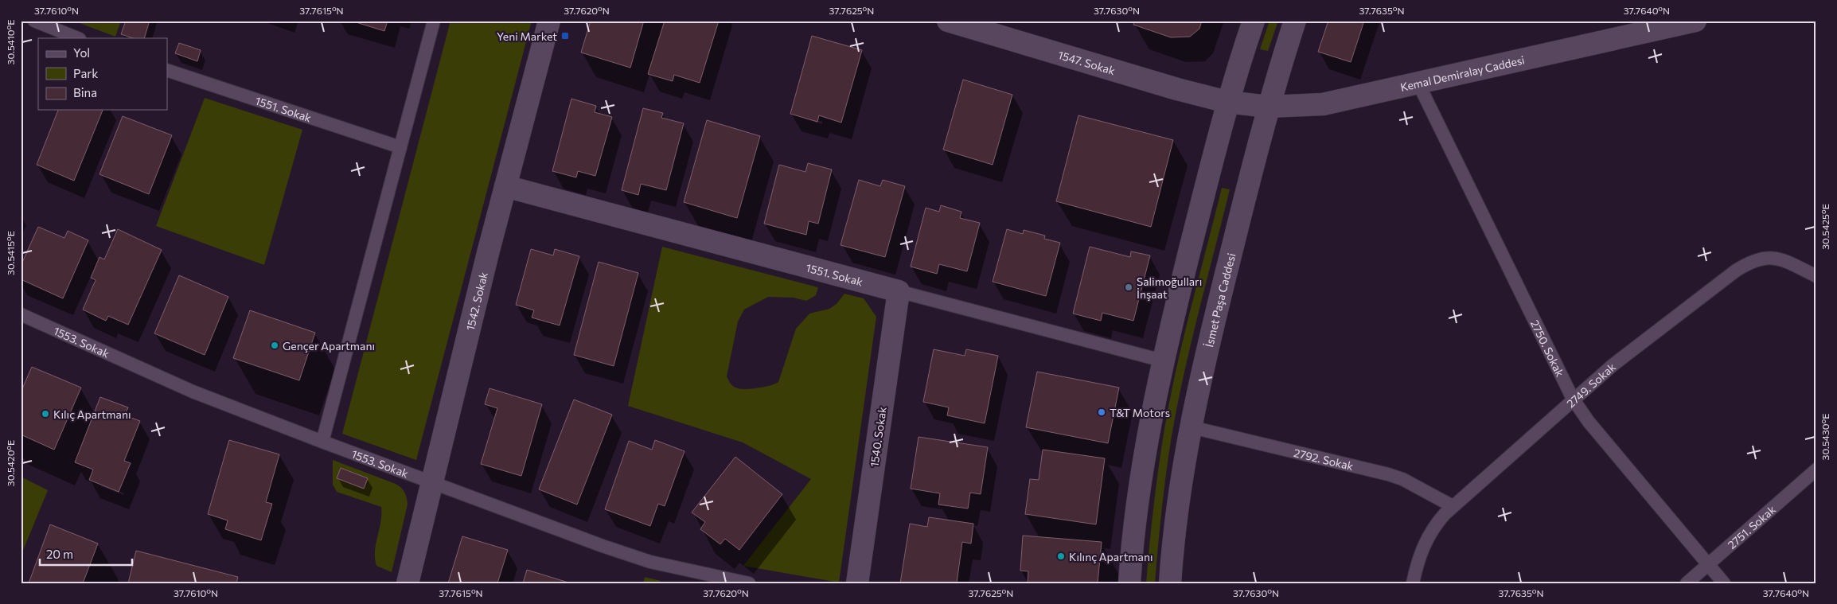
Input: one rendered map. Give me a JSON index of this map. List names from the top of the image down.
{
  "streets": {
    "street": [
      "1547. Sokak",
      "Kemal Demiralay Caddesi",
      "1551. Sokak",
      "İsmet Paşa Caddesi",
      "1542. Sokak",
      "1540. Sokak"
    ],
    "lane": [
      "1553. Sokak",
      "2750. Sokak",
      "2749. Sokak",
      "2792. Sokak",
      "2751. Sokak"
    ]
  },
  "crossings": [
    ["1547. Sokak", "Kemal Demiralay Caddesi"],
    ["Kemal Demiralay Caddesi", "İsmet Paşa Caddesi"],
    ["Kemal Demiralay Caddesi", "2750. Sokak"],
    ["1551. Sokak", "1542. Sokak"],
    ["1551. Sokak", "1540. Sokak"],
    ["İsmet Paşa Caddesi", "2792. Sokak"],
    ["1542. Sokak", "1553. Sokak"],
    ["2750. Sokak", "2749. Sokak"],
    ["2750. Sokak", "2751. Sokak"],
    ["2749. Sokak", "2792. Sokak"]
  ],
  "places": {
    "transit": ["Yeni Market"],
    "other": [
      "Salimoğulları İnşaat",
      "Gençer Apartmanı",
      "T&T Motors",
      "Kılıç Apartmanı",
      "Kılınç Apartmanı"
    ]
  },
  "legend": ["Yol", "Park", "Bina"],
  "scale_bar": "20 m",
  "coordinates": [
    "37.7610°N",
    "37.7615°N",
    "37.7620°N",
    "37.7625°N",
    "37.7630°N",
    "37.7635°N",
    "37.7640°N",
    "30.5410°E",
    "30.5425°E",
    "30.5415°E",
    "30.5430°E",
    "30.5420°E"
  ]
}
